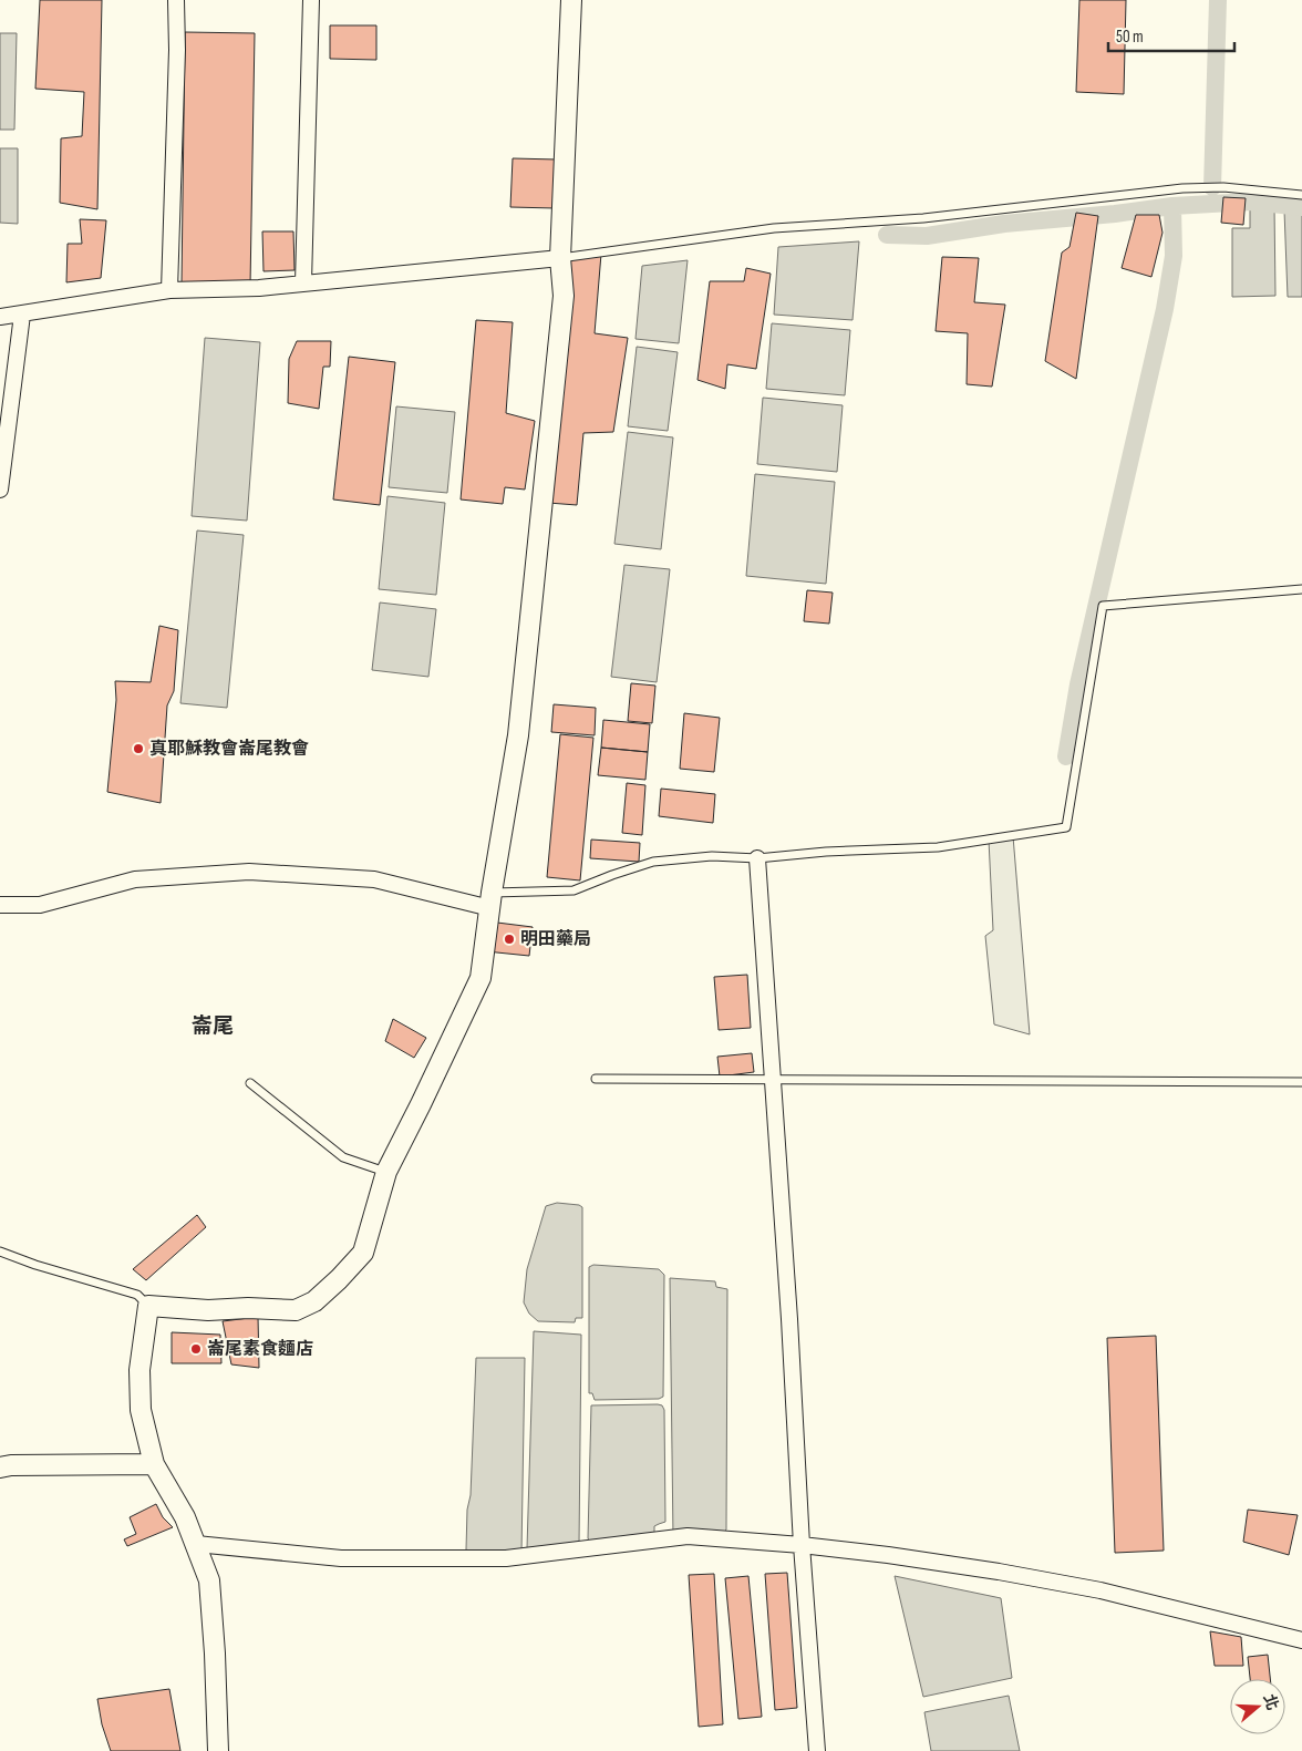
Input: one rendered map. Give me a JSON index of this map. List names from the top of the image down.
{
  "districts": ["崙尾"],
  "places": ["真耶穌教會崙尾教會", "明田藥局", "崙尾素食麵店"],
  "scale_bar": "50 m",
  "north": "right"
}
